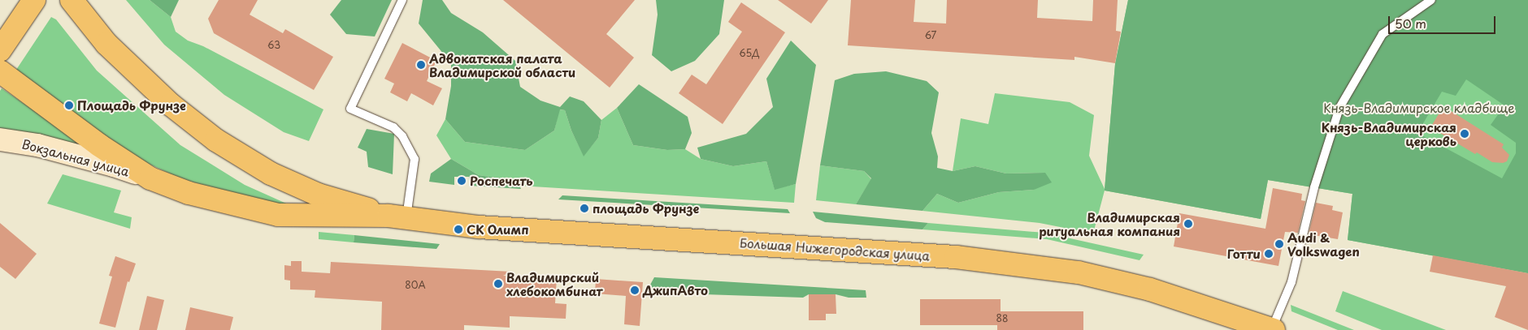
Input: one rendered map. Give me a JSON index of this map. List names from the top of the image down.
{
  "streets": {
    "main road": ["Вокзальная улица", "Большая Нижегородская улица"]
  },
  "crossings": [
    ["Вокзальная улица", "Большая Нижегородская улица"]
  ],
  "parks": ["Князь-Владимирское кладбище"],
  "places": [
    "Адвокатская палата Владимирской области",
    "Площадь Фрунзе",
    "Князь-Владимирская церковь",
    "Роспечать",
    "площадь Фрунзе",
    "Владимирская ритуальная компания",
    "СК Олимп",
    "Audi & Volkswagen",
    "Готти",
    "Владимирский хлебокомбинат",
    "ДжипАвто"
  ],
  "house_numbers": [
    "67",
    "63",
    "65Д",
    "80А",
    "88"
  ],
  "scale_bar": "50 m"
}
